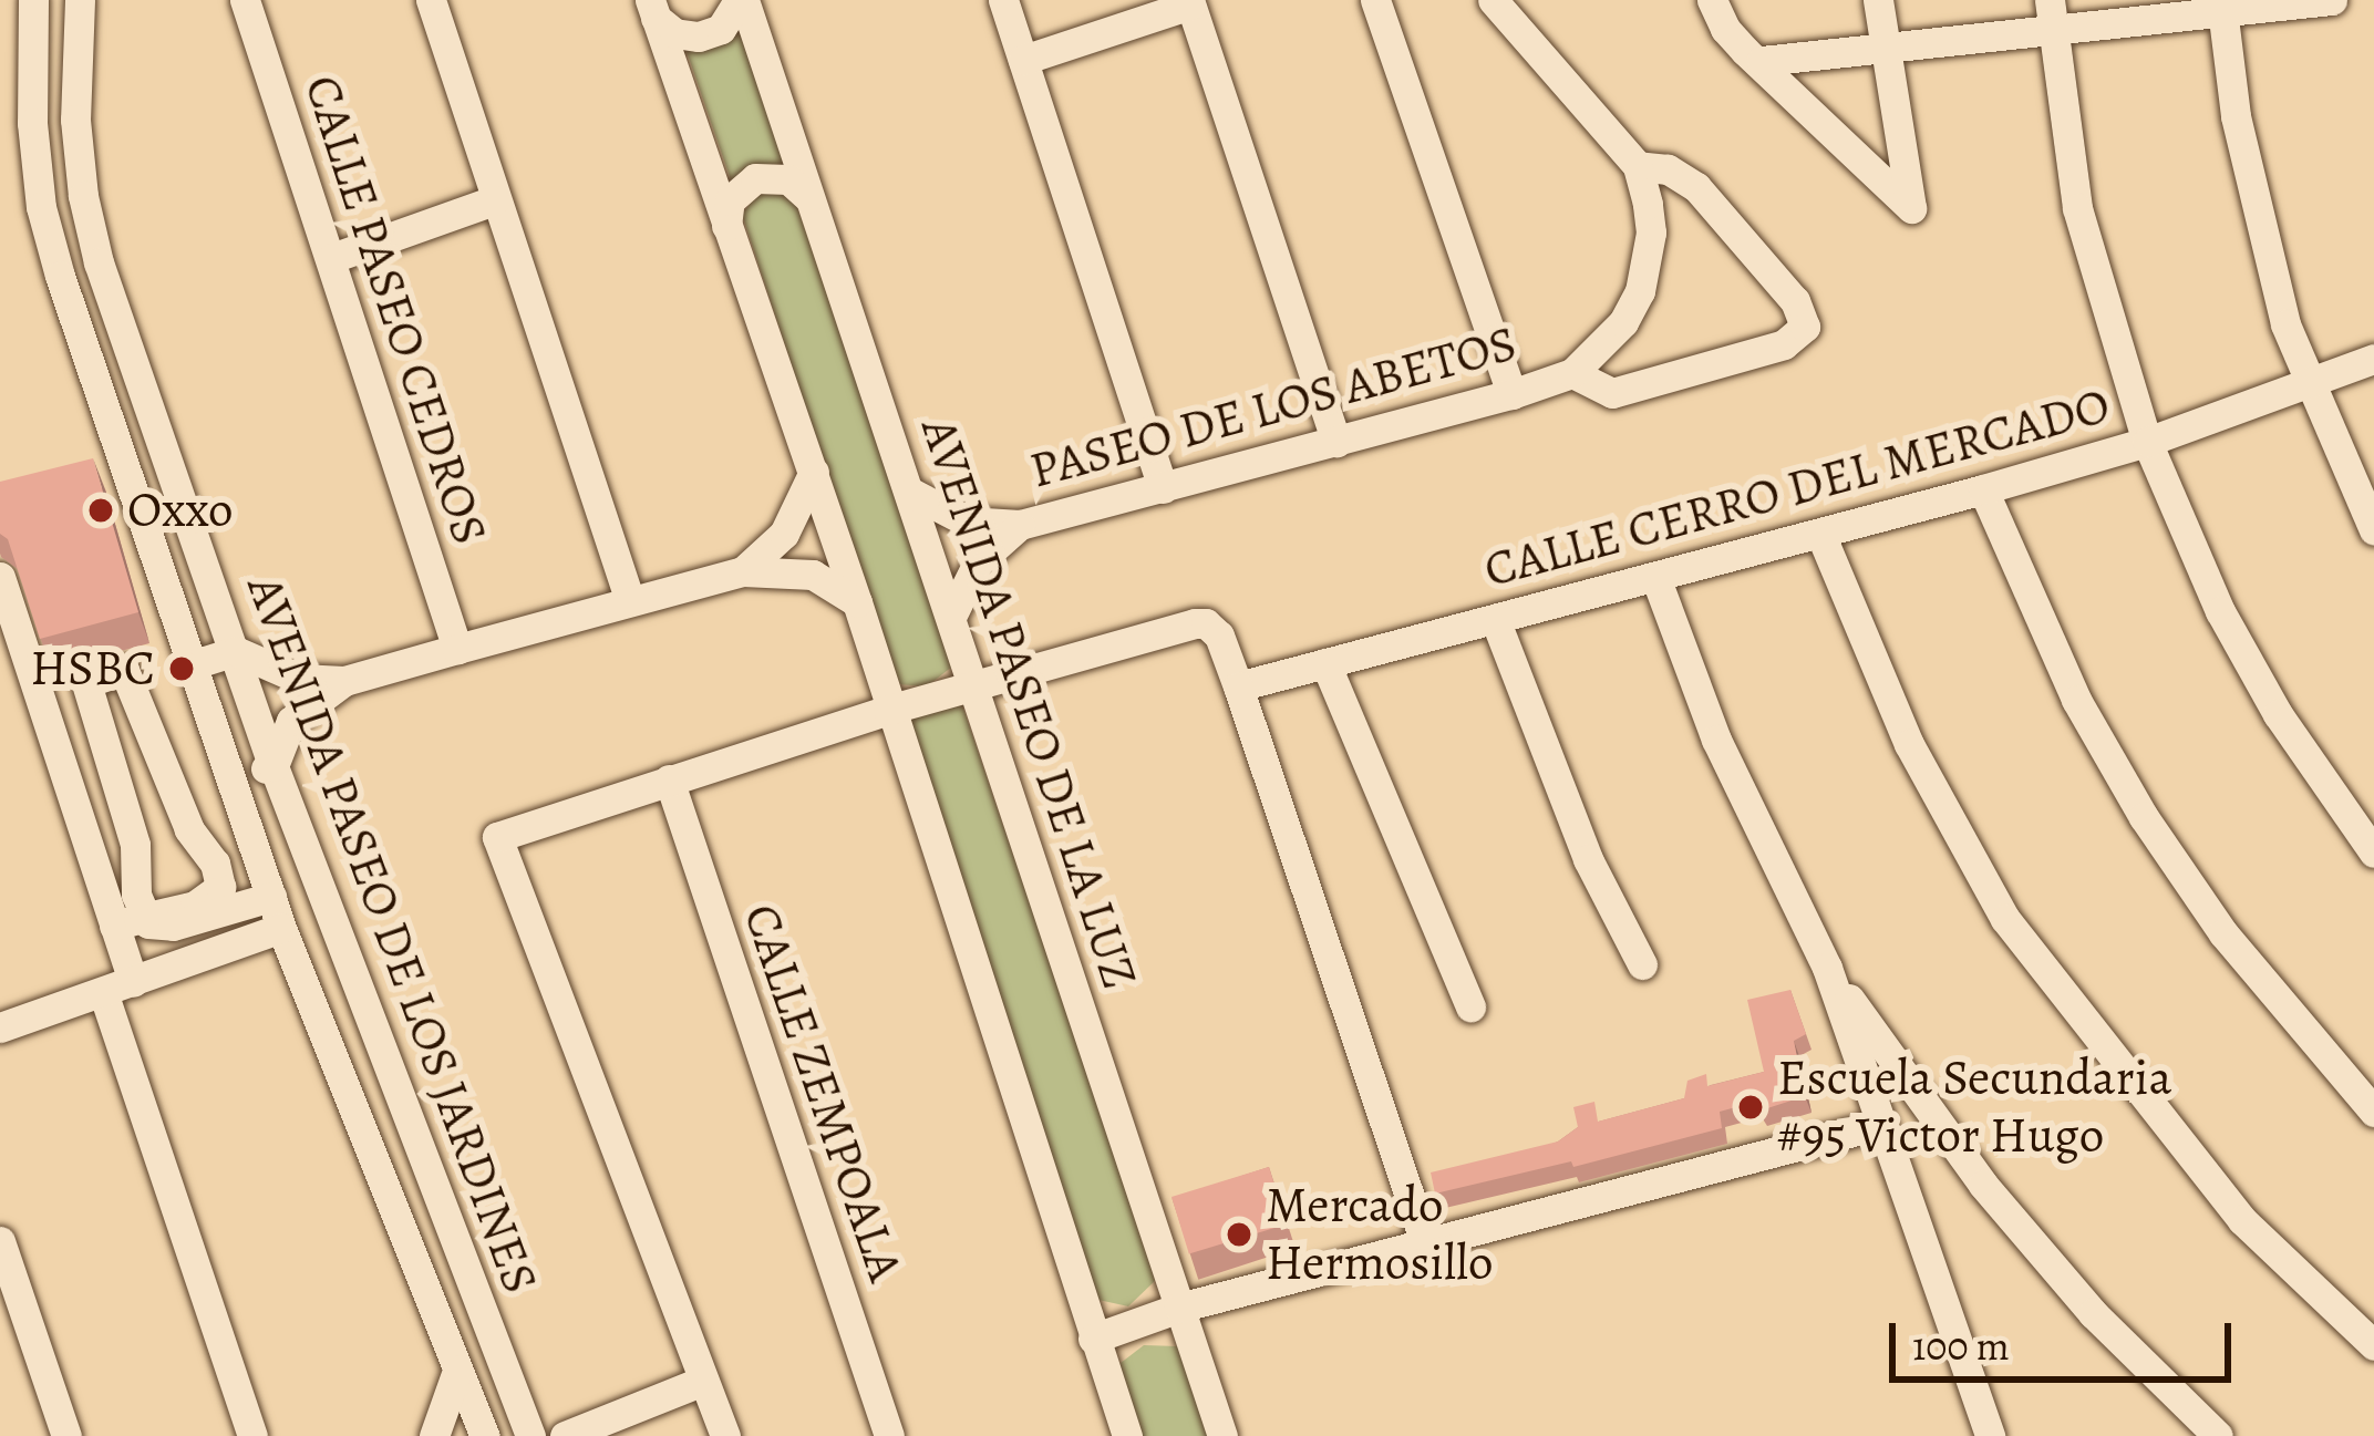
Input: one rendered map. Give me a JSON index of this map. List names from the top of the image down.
{
  "streets": {
    "street": [
      "CALLE PASEO CEDROS",
      "PASEO DE LOS ABETOS",
      "CALLE CERRO DEL MERCADO",
      "AVENIDA PASEO DE LA LUZ",
      "AVENIDA PASEO DE LOS JARDINES",
      "CALLE ZEMPOALA"
    ]
  },
  "crossings": [
    ["PASEO DE LOS ABETOS", "AVENIDA PASEO DE LA LUZ"]
  ],
  "places": [
    "Oxxo",
    "HSBC",
    "Escuela Secundaria #95 Victor Hugo",
    "Mercado Hermosillo"
  ],
  "scale_bar": "100 m"
}
